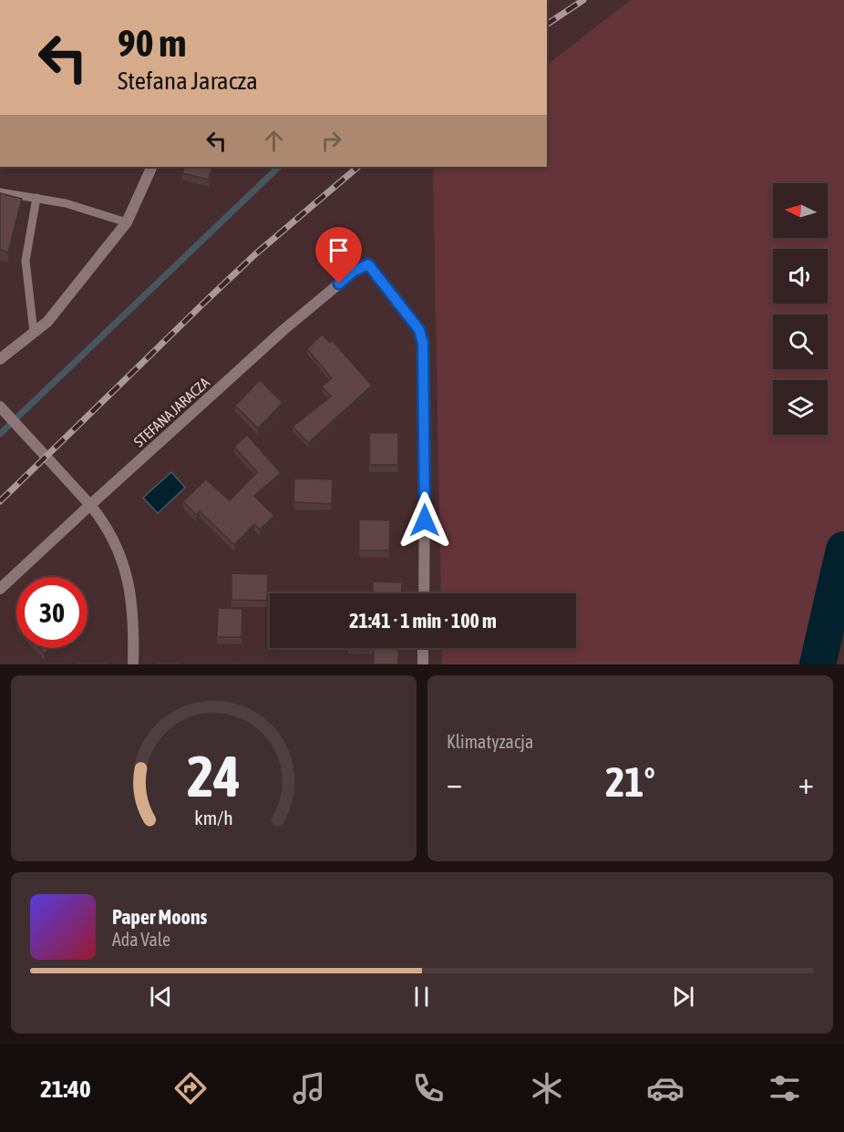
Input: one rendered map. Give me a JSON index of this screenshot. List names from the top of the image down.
{
  "streets": {
    "street": ["STEFANA JARACZA"]
  },
  "north": "left",
  "page": {
    "turn": ["90 m", "Stefana Jaracza"],
    "limit": "30",
    "trip": "21:41 · 1 min · 100 m",
    "tile": "Klimatyzacja",
    "heat": ["−", "21°", "+"],
    "song": ["Paper Moons", "Ada Vale"],
    "tabs": "21:40",
    "gauge": ["24", "km/h"]
  }
}
